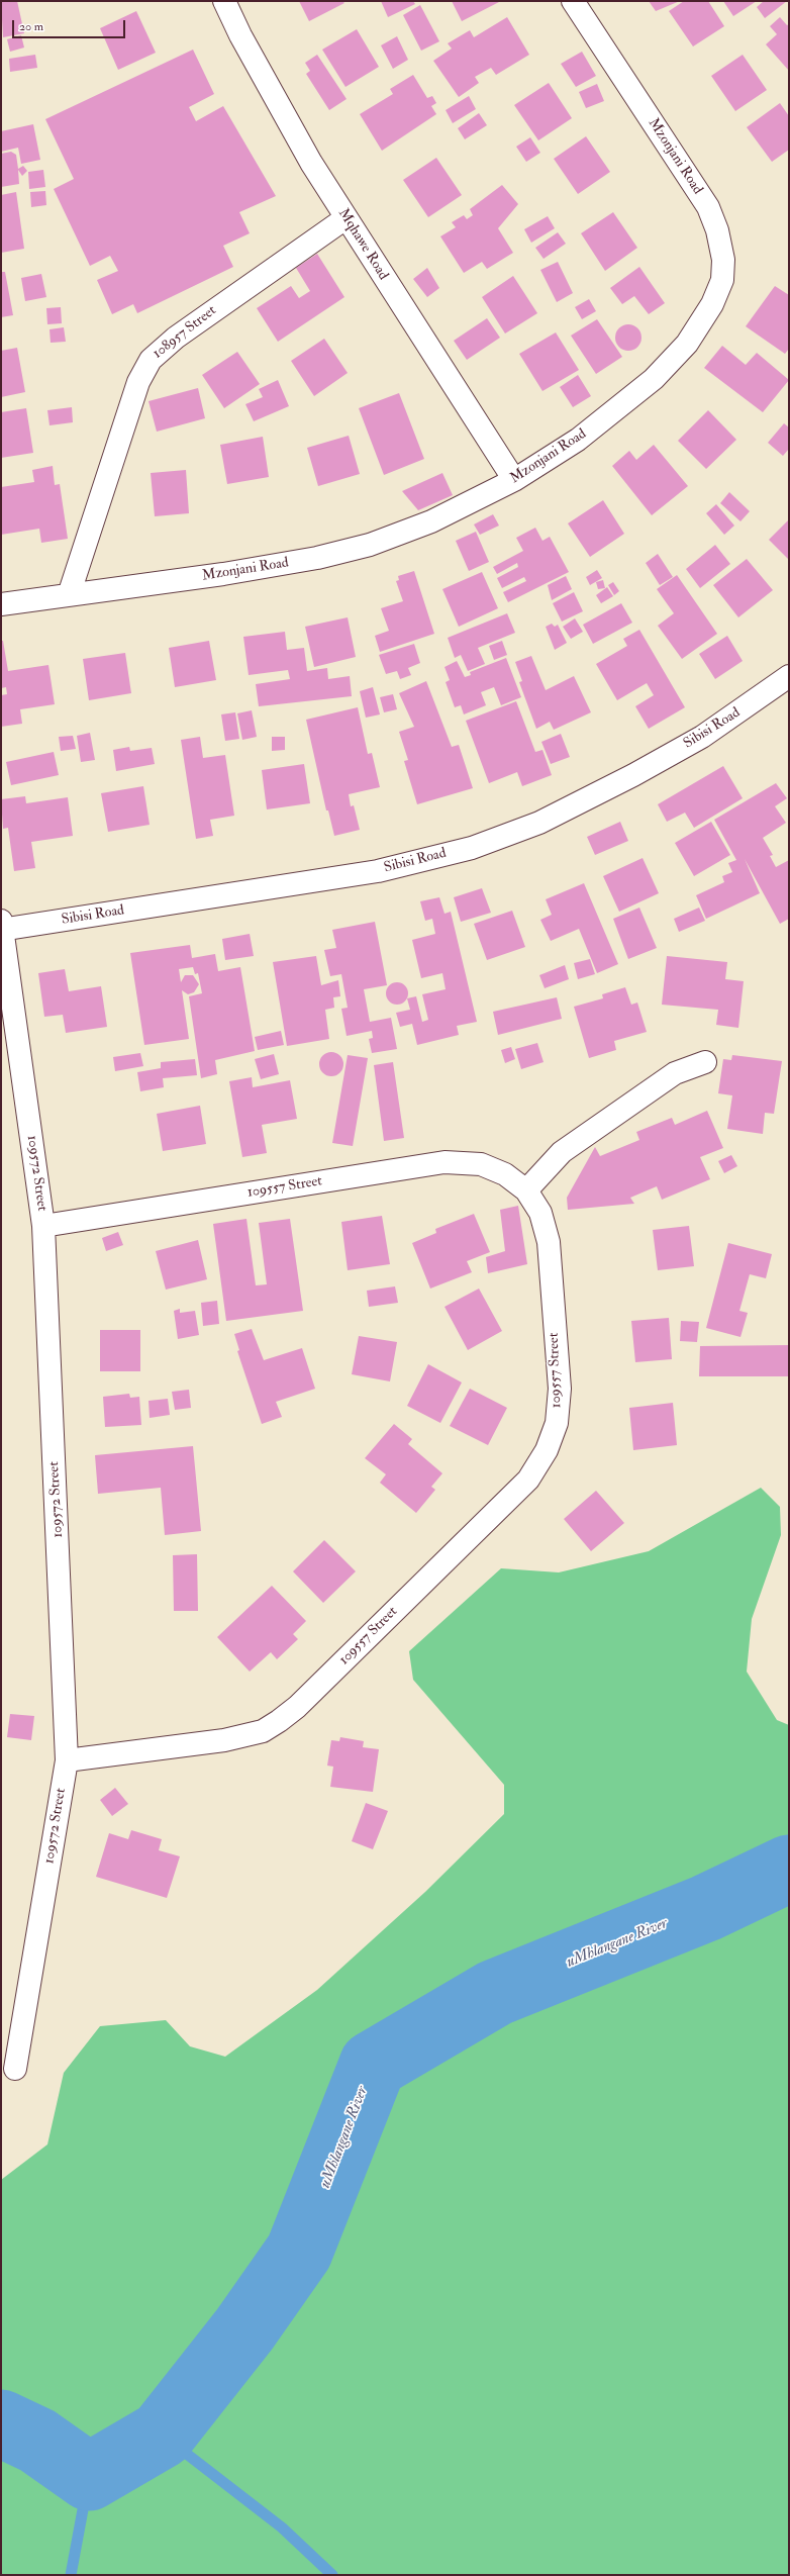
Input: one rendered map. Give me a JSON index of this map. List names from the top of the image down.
{
  "streets": {
    "street": [
      "Mzonjani Road",
      "Mqhawe Road",
      "108957 Street",
      "Sibisi Road",
      "109572 Street",
      "109557 Street"
    ]
  },
  "crossings": [
    ["Mzonjani Road", "Mqhawe Road"],
    ["Mzonjani Road", "108957 Street"],
    ["Mqhawe Road", "108957 Street"],
    ["Sibisi Road", "109572 Street"],
    ["109572 Street", "109557 Street"]
  ],
  "water": ["uMhlangane River"],
  "scale_bar": "20 m"
}
